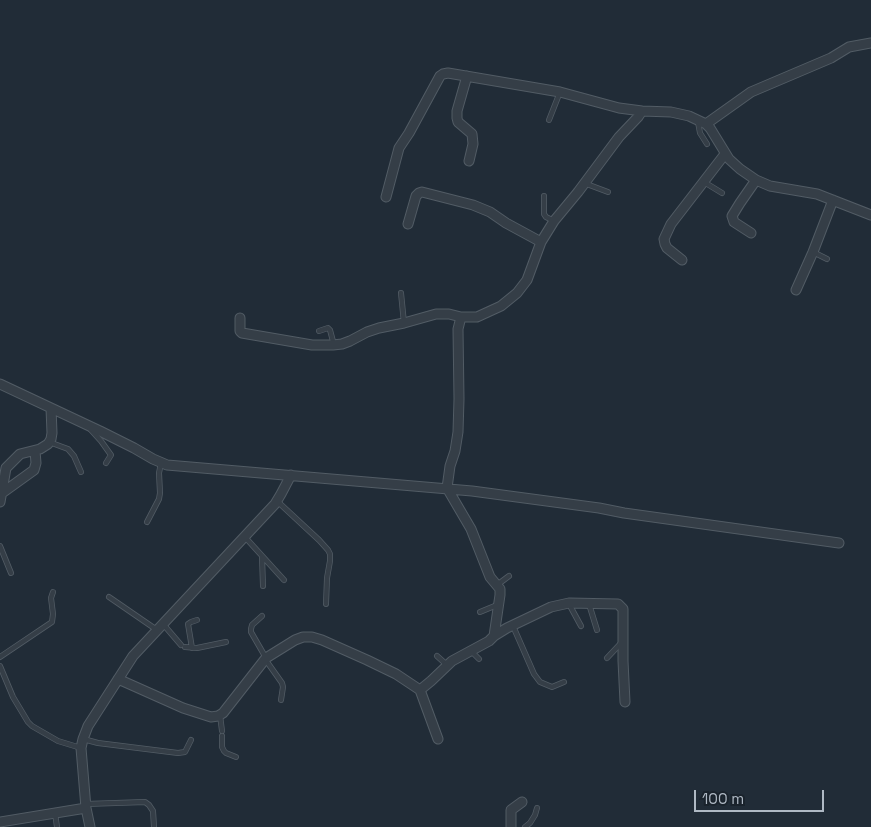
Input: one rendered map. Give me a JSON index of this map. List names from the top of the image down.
{
  "scale_bar": "100 m"
}
